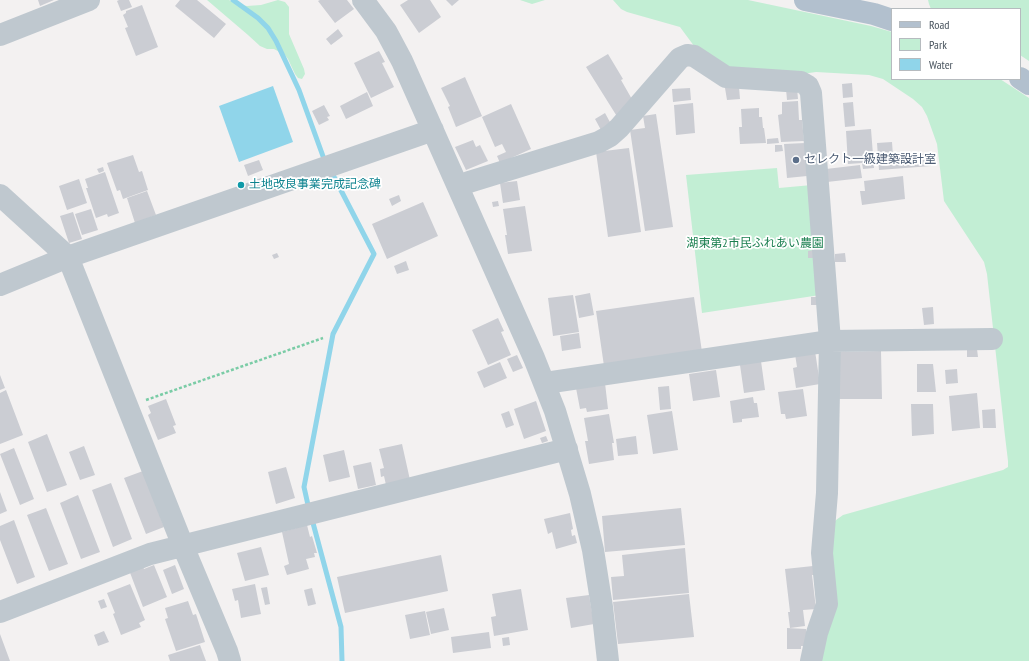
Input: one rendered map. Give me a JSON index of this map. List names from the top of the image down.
{
  "parks": ["湖東第2市民ふれあい農園"],
  "places": ["セレクト一級建築設計室", "土地改良事業完成記念碑"],
  "legend": ["Road", "Park", "Water"]
}
